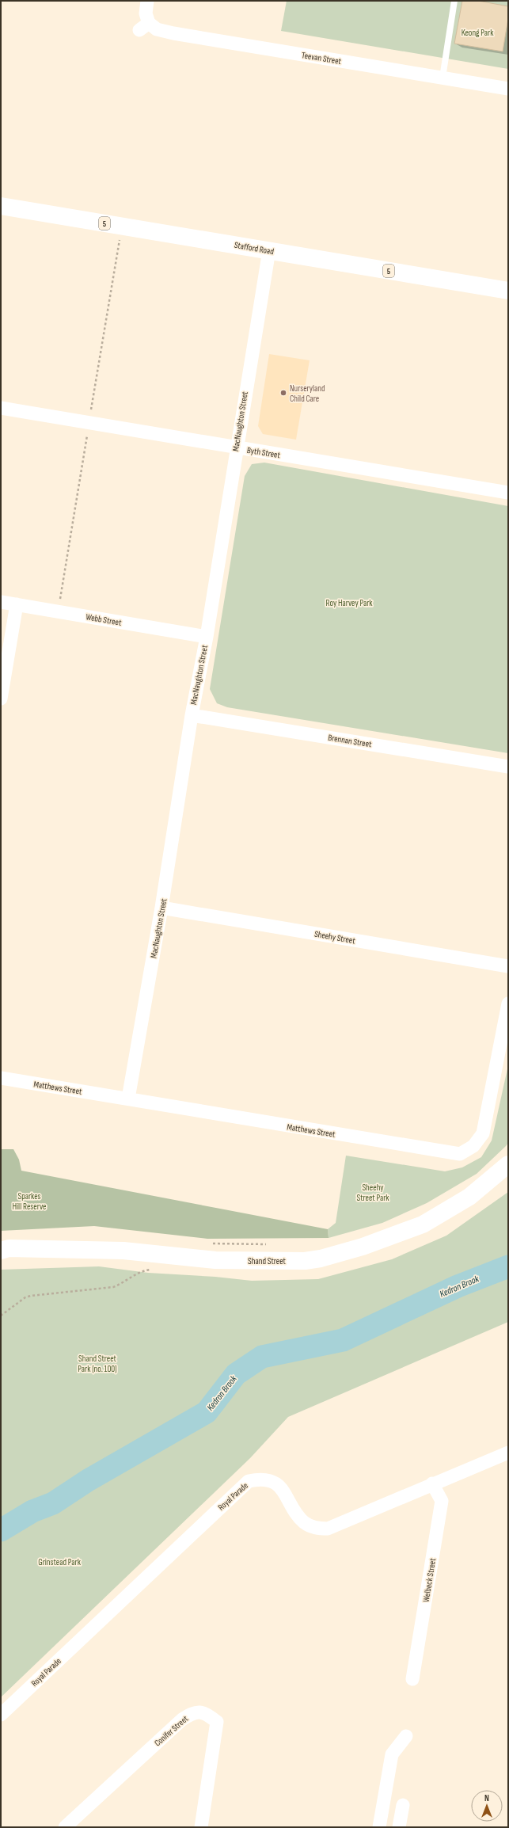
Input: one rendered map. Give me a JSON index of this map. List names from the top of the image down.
{
  "streets": {
    "main road": ["5", "Stafford Road", "Shand Street"],
    "street": [
      "Teevan Street",
      "MacNaughton Street",
      "Byth Street",
      "Webb Street",
      "Brennan Street",
      "Sheehy Street",
      "Matthews Street",
      "Royal Parade",
      "Welbeck Street",
      "Conifer Street"
    ]
  },
  "crossings": [
    ["Stafford Road", "MacNaughton Street"],
    ["MacNaughton Street", "Byth Street"],
    ["MacNaughton Street", "Webb Street"],
    ["MacNaughton Street", "Brennan Street"],
    ["MacNaughton Street", "Sheehy Street"],
    ["MacNaughton Street", "Matthews Street"],
    ["Royal Parade", "Welbeck Street"]
  ],
  "water": ["Kedron Brook"],
  "parks": [
    "Keong Park",
    "Roy Harvey Park",
    "Sheehy Street Park",
    "Sparkes Hill Reserve",
    "Shand Street Park (no. 100)",
    "Grinstead Park"
  ],
  "places": ["Nurseryland Child Care"],
  "north": "top"
}
